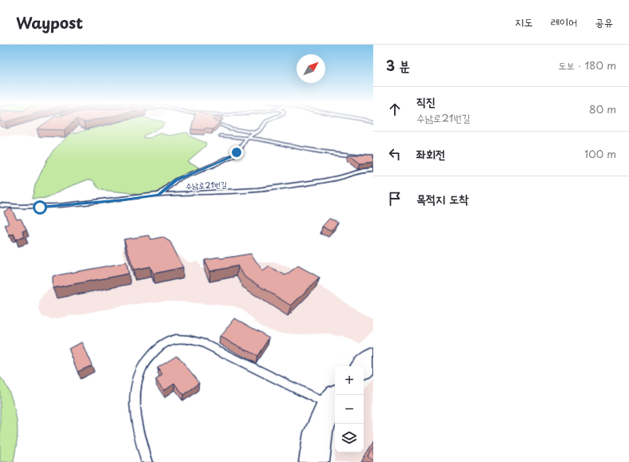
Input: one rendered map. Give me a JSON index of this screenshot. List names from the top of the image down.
{
  "streets": {
    "lane": ["수남로21번길"]
  },
  "north": "top right",
  "page": {
    "header": "Waypost",
    "nav": ["지도", "레이어", "공유"],
    "heading": ["3 분", "도보 · 180 m"],
    "list": [
      ["직진", "수남로21번길", "80 m"],
      ["좌회전", "100 m"],
      "목적지 도착"
    ],
    "map_buttons": ["+", "−"]
  }
}
